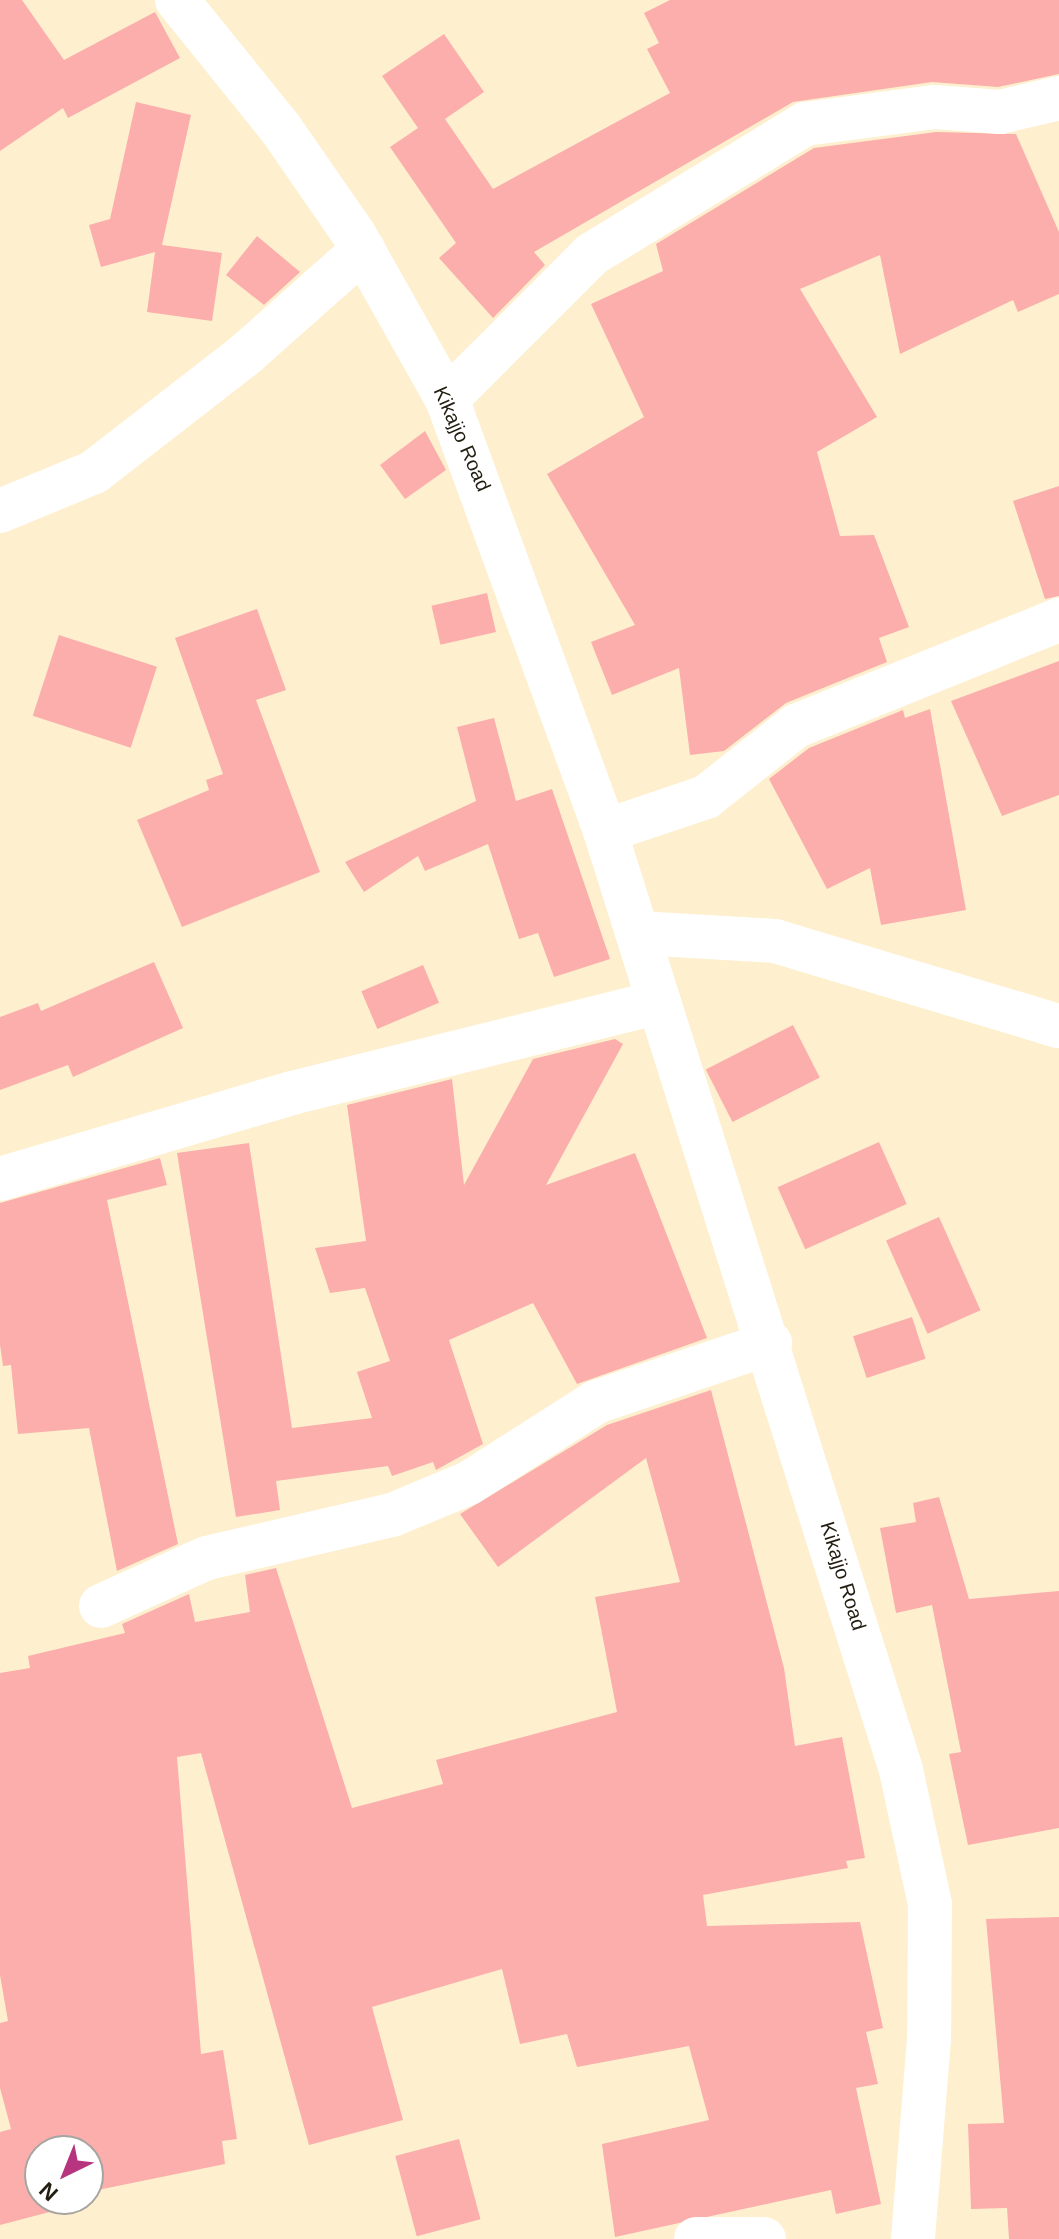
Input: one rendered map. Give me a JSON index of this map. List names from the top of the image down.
{
  "streets": {
    "street": ["Kikajjo Road"]
  },
  "north": "bottom left"
}
